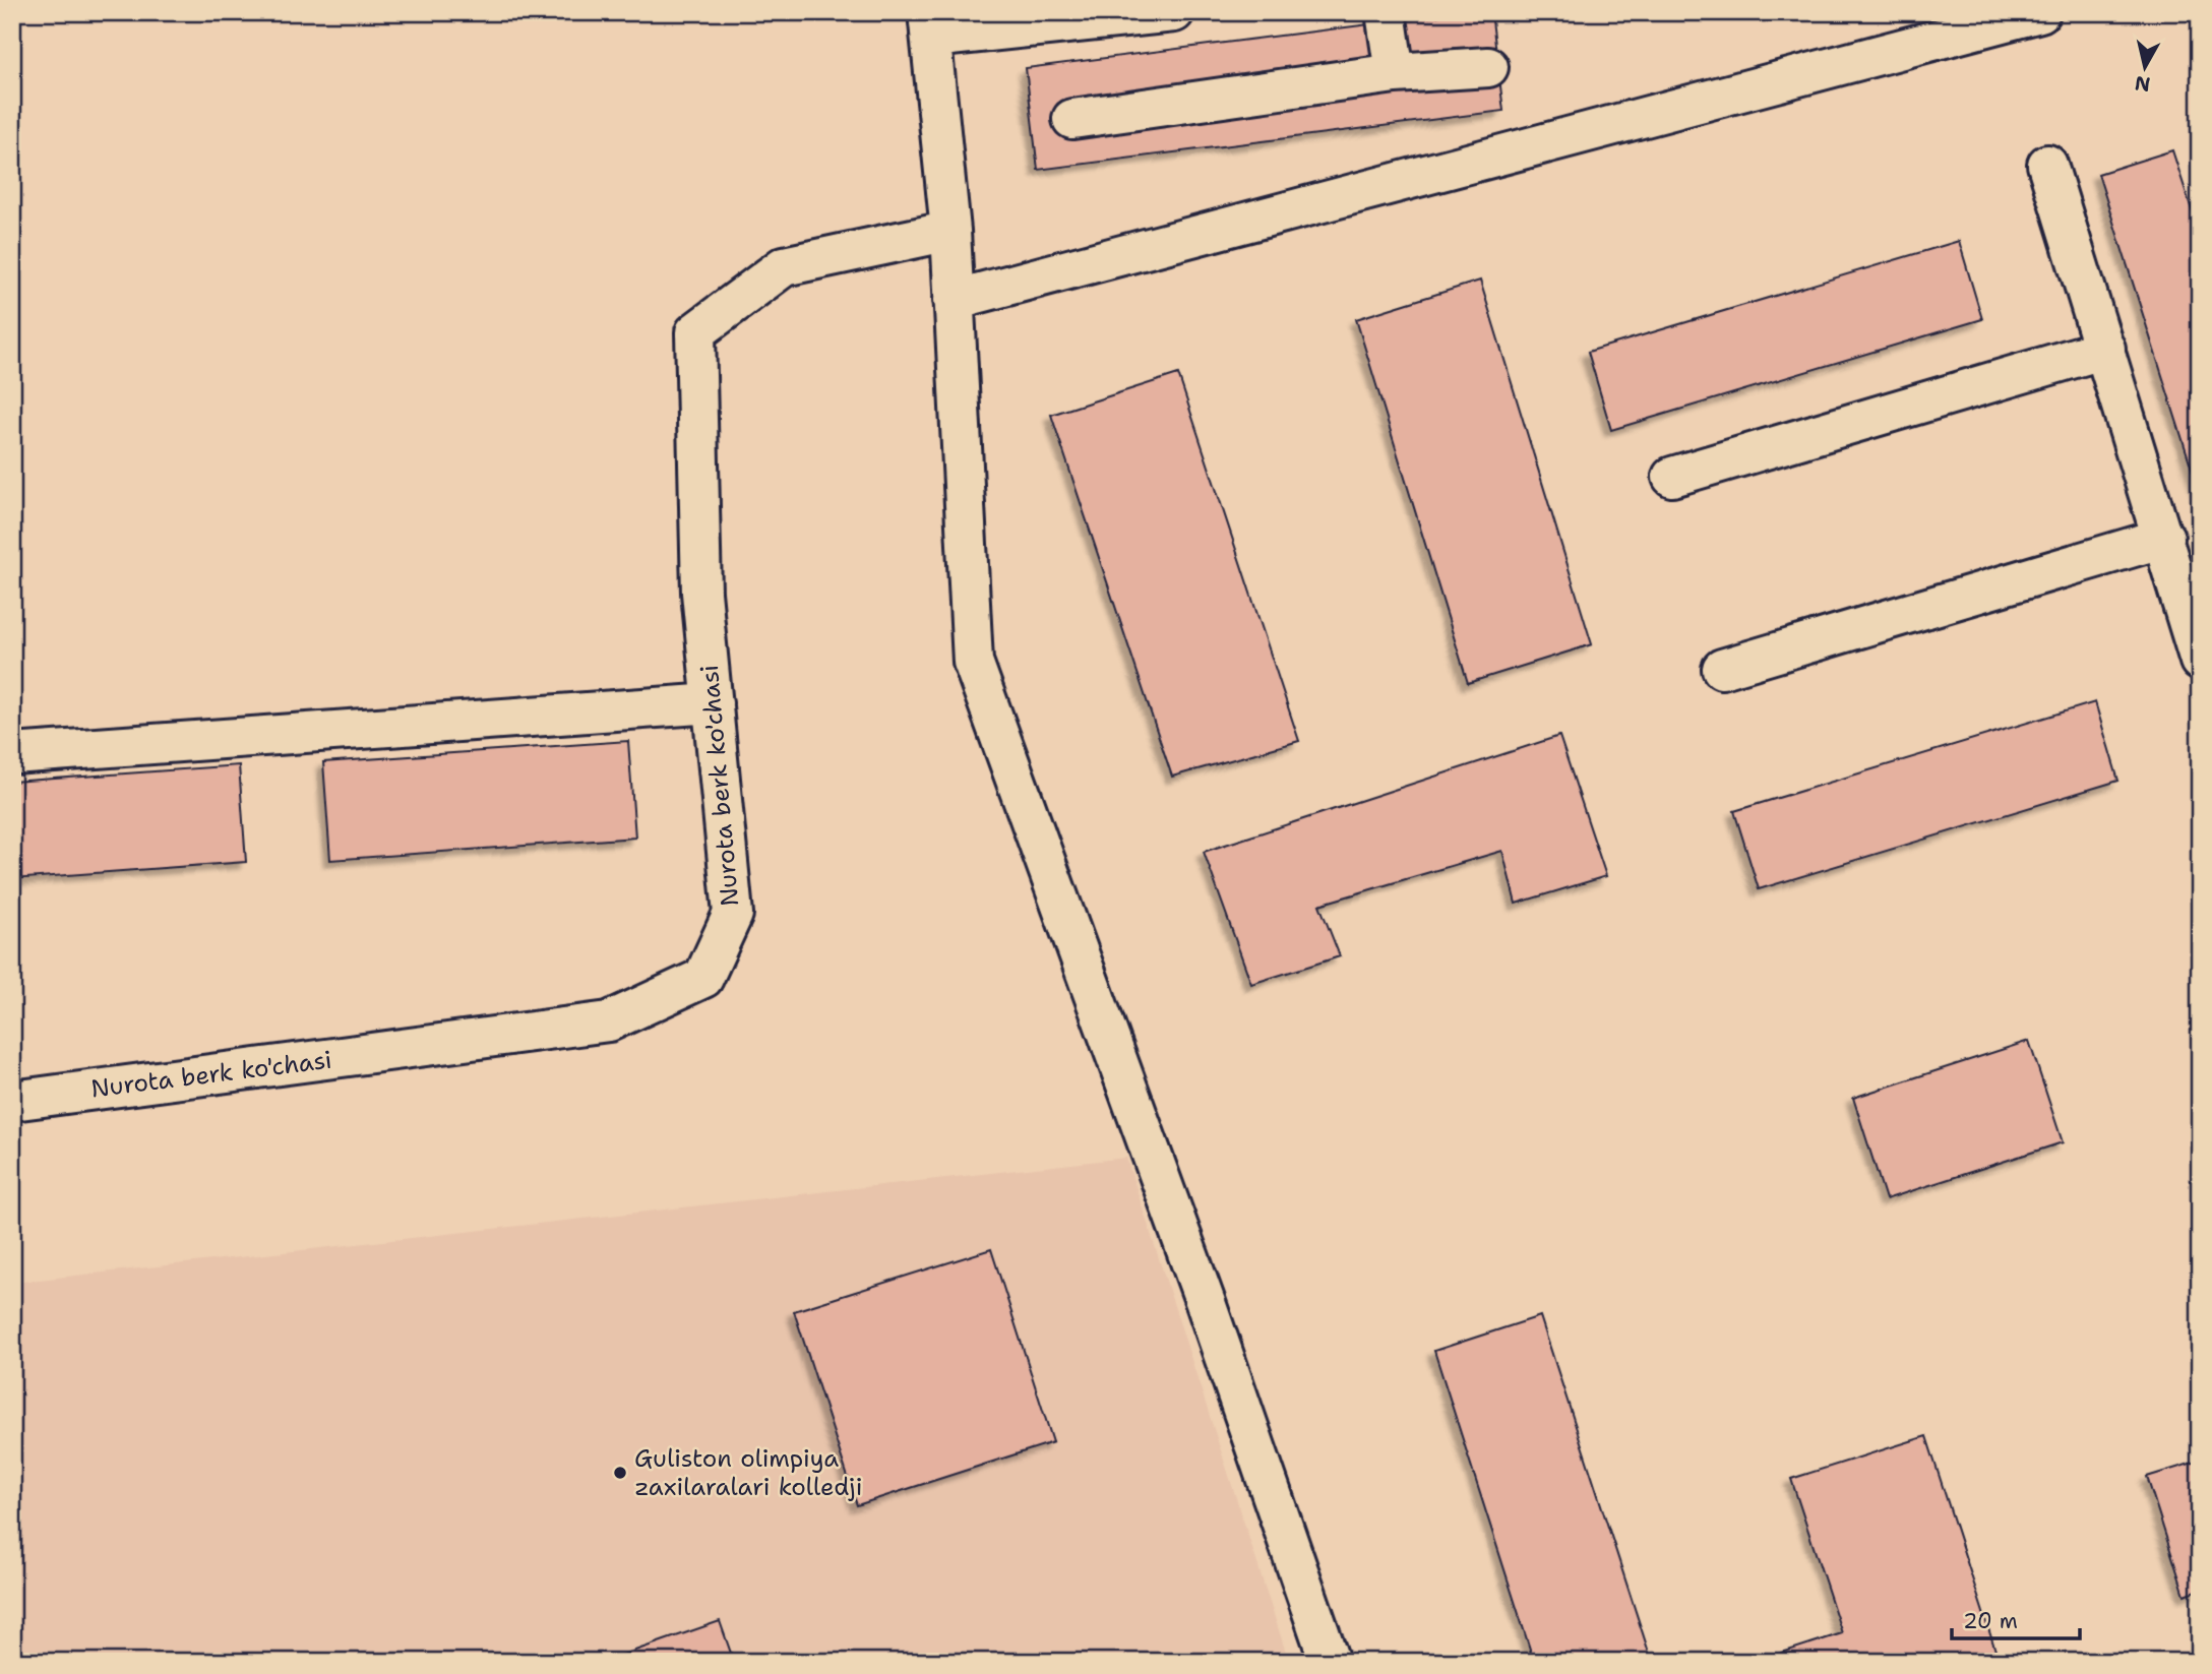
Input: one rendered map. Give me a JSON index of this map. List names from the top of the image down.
{
  "streets": {
    "street": ["Nurota berk ko'chasi"]
  },
  "places": ["Guliston olimpiya zaxilaralari kolledji"],
  "scale_bar": "20 m",
  "north": "bottom"
}
